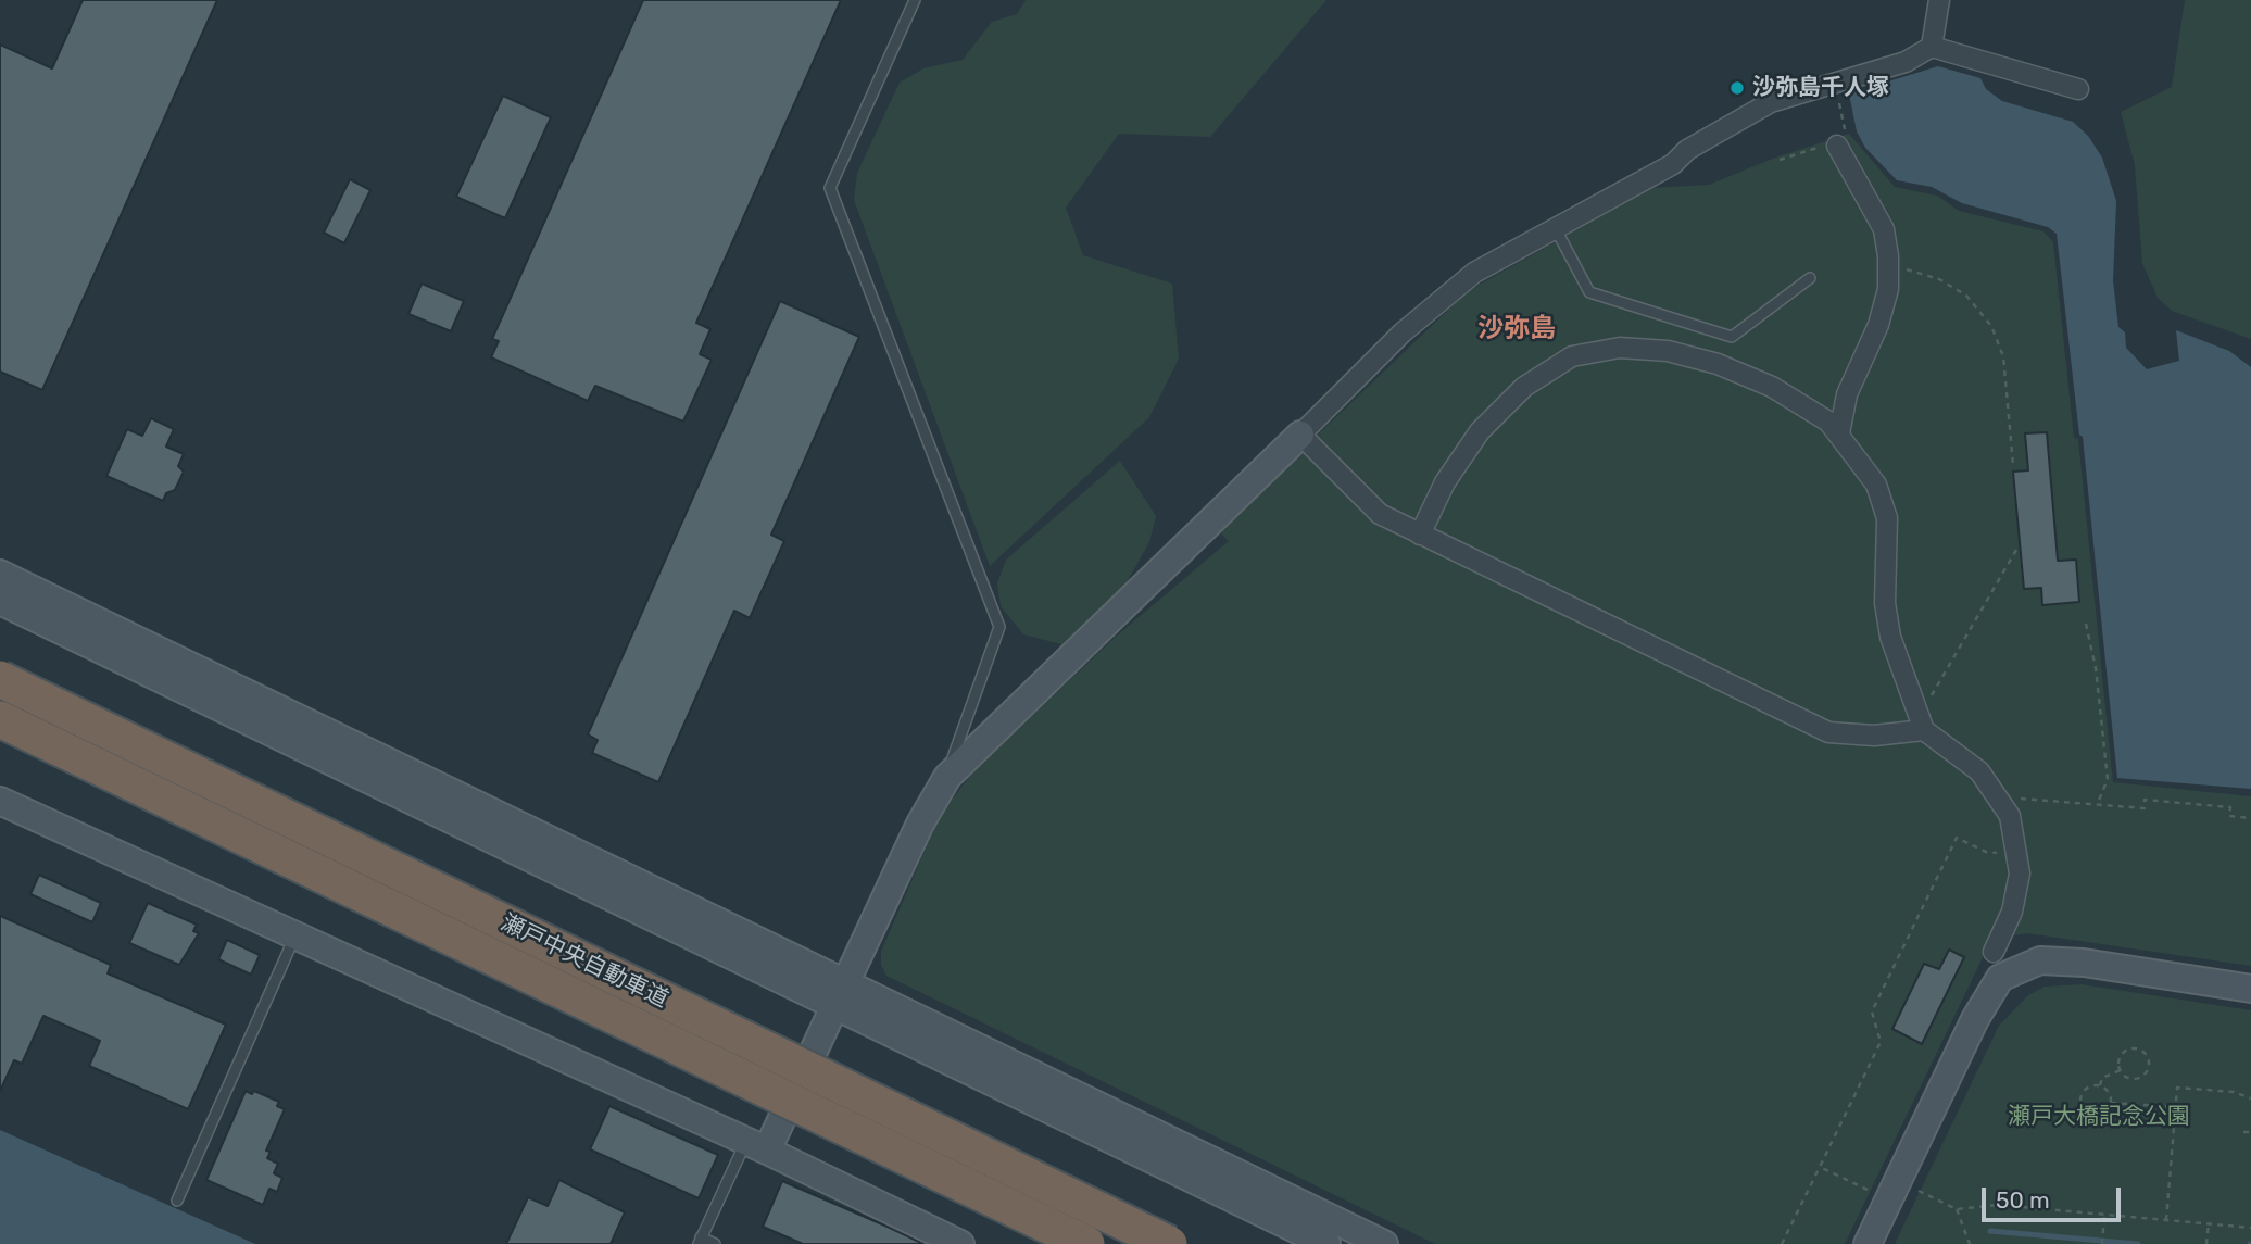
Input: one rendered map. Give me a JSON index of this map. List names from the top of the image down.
{
  "streets": {
    "highway": ["瀬戸中央自動車道"]
  },
  "districts": ["沙弥島"],
  "parks": ["瀬戸大橋記念公園"],
  "places": ["沙弥島千人塚"],
  "scale_bar": "50 m"
}
